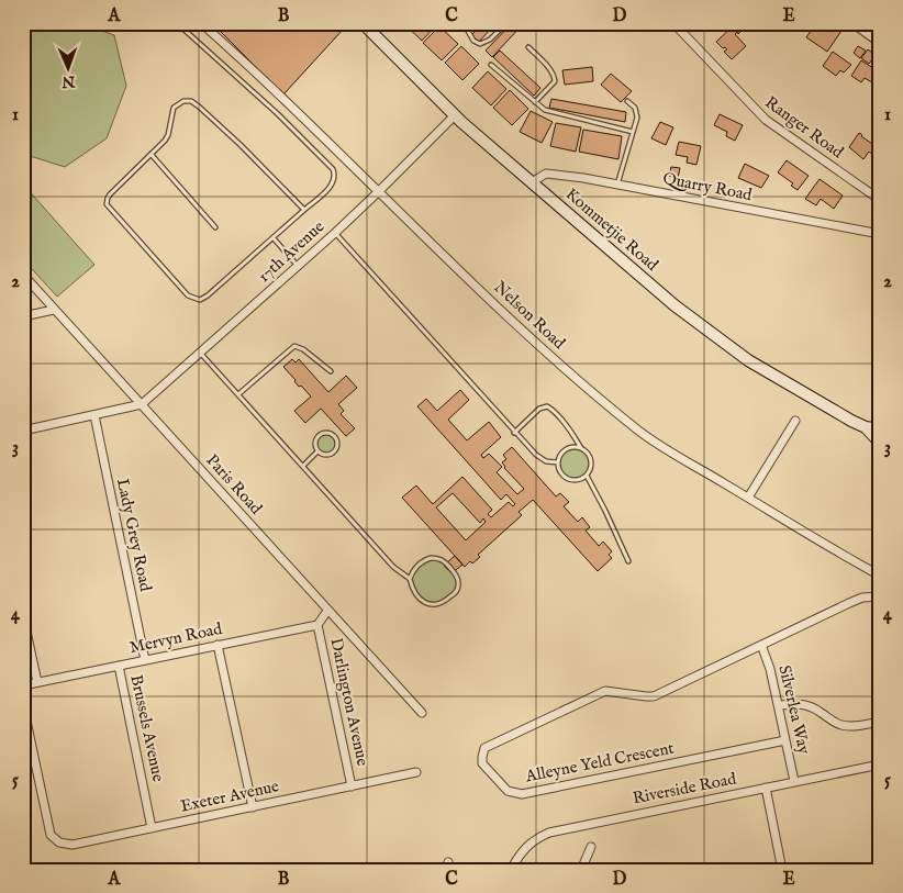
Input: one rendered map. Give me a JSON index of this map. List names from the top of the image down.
{
  "streets": {
    "main road": ["Kommetjie Road"],
    "street": [
      "Ranger Road",
      "Quarry Road",
      "17th Avenue",
      "Nelson Road",
      "Paris Road",
      "Lady Grey Road",
      "Mervyn Road",
      "Darlington Avenue",
      "Silverlea Way",
      "Brussels Avenue",
      "Alleyne Yeld Crescent",
      "Riverside Road",
      "Exeter Avenue"
    ]
  },
  "crossings": [
    ["Quarry Road", "Kommetjie Road"],
    ["Kommetjie Road", "17th Avenue"],
    ["17th Avenue", "Nelson Road"],
    ["17th Avenue", "Paris Road"],
    ["Lady Grey Road", "Mervyn Road"],
    ["Mervyn Road", "Darlington Avenue"],
    ["Mervyn Road", "Brussels Avenue"],
    ["Darlington Avenue", "Exeter Avenue"],
    ["Silverlea Way", "Alleyne Yeld Crescent"],
    ["Silverlea Way", "Riverside Road"],
    ["Brussels Avenue", "Exeter Avenue"]
  ],
  "north": "bottom",
  "grid": {
    "columns": [
      "A",
      "B",
      "C",
      "D",
      "E"
    ],
    "rows": [
      "1",
      "2",
      "3",
      "4",
      "5"
    ]
  }
}
